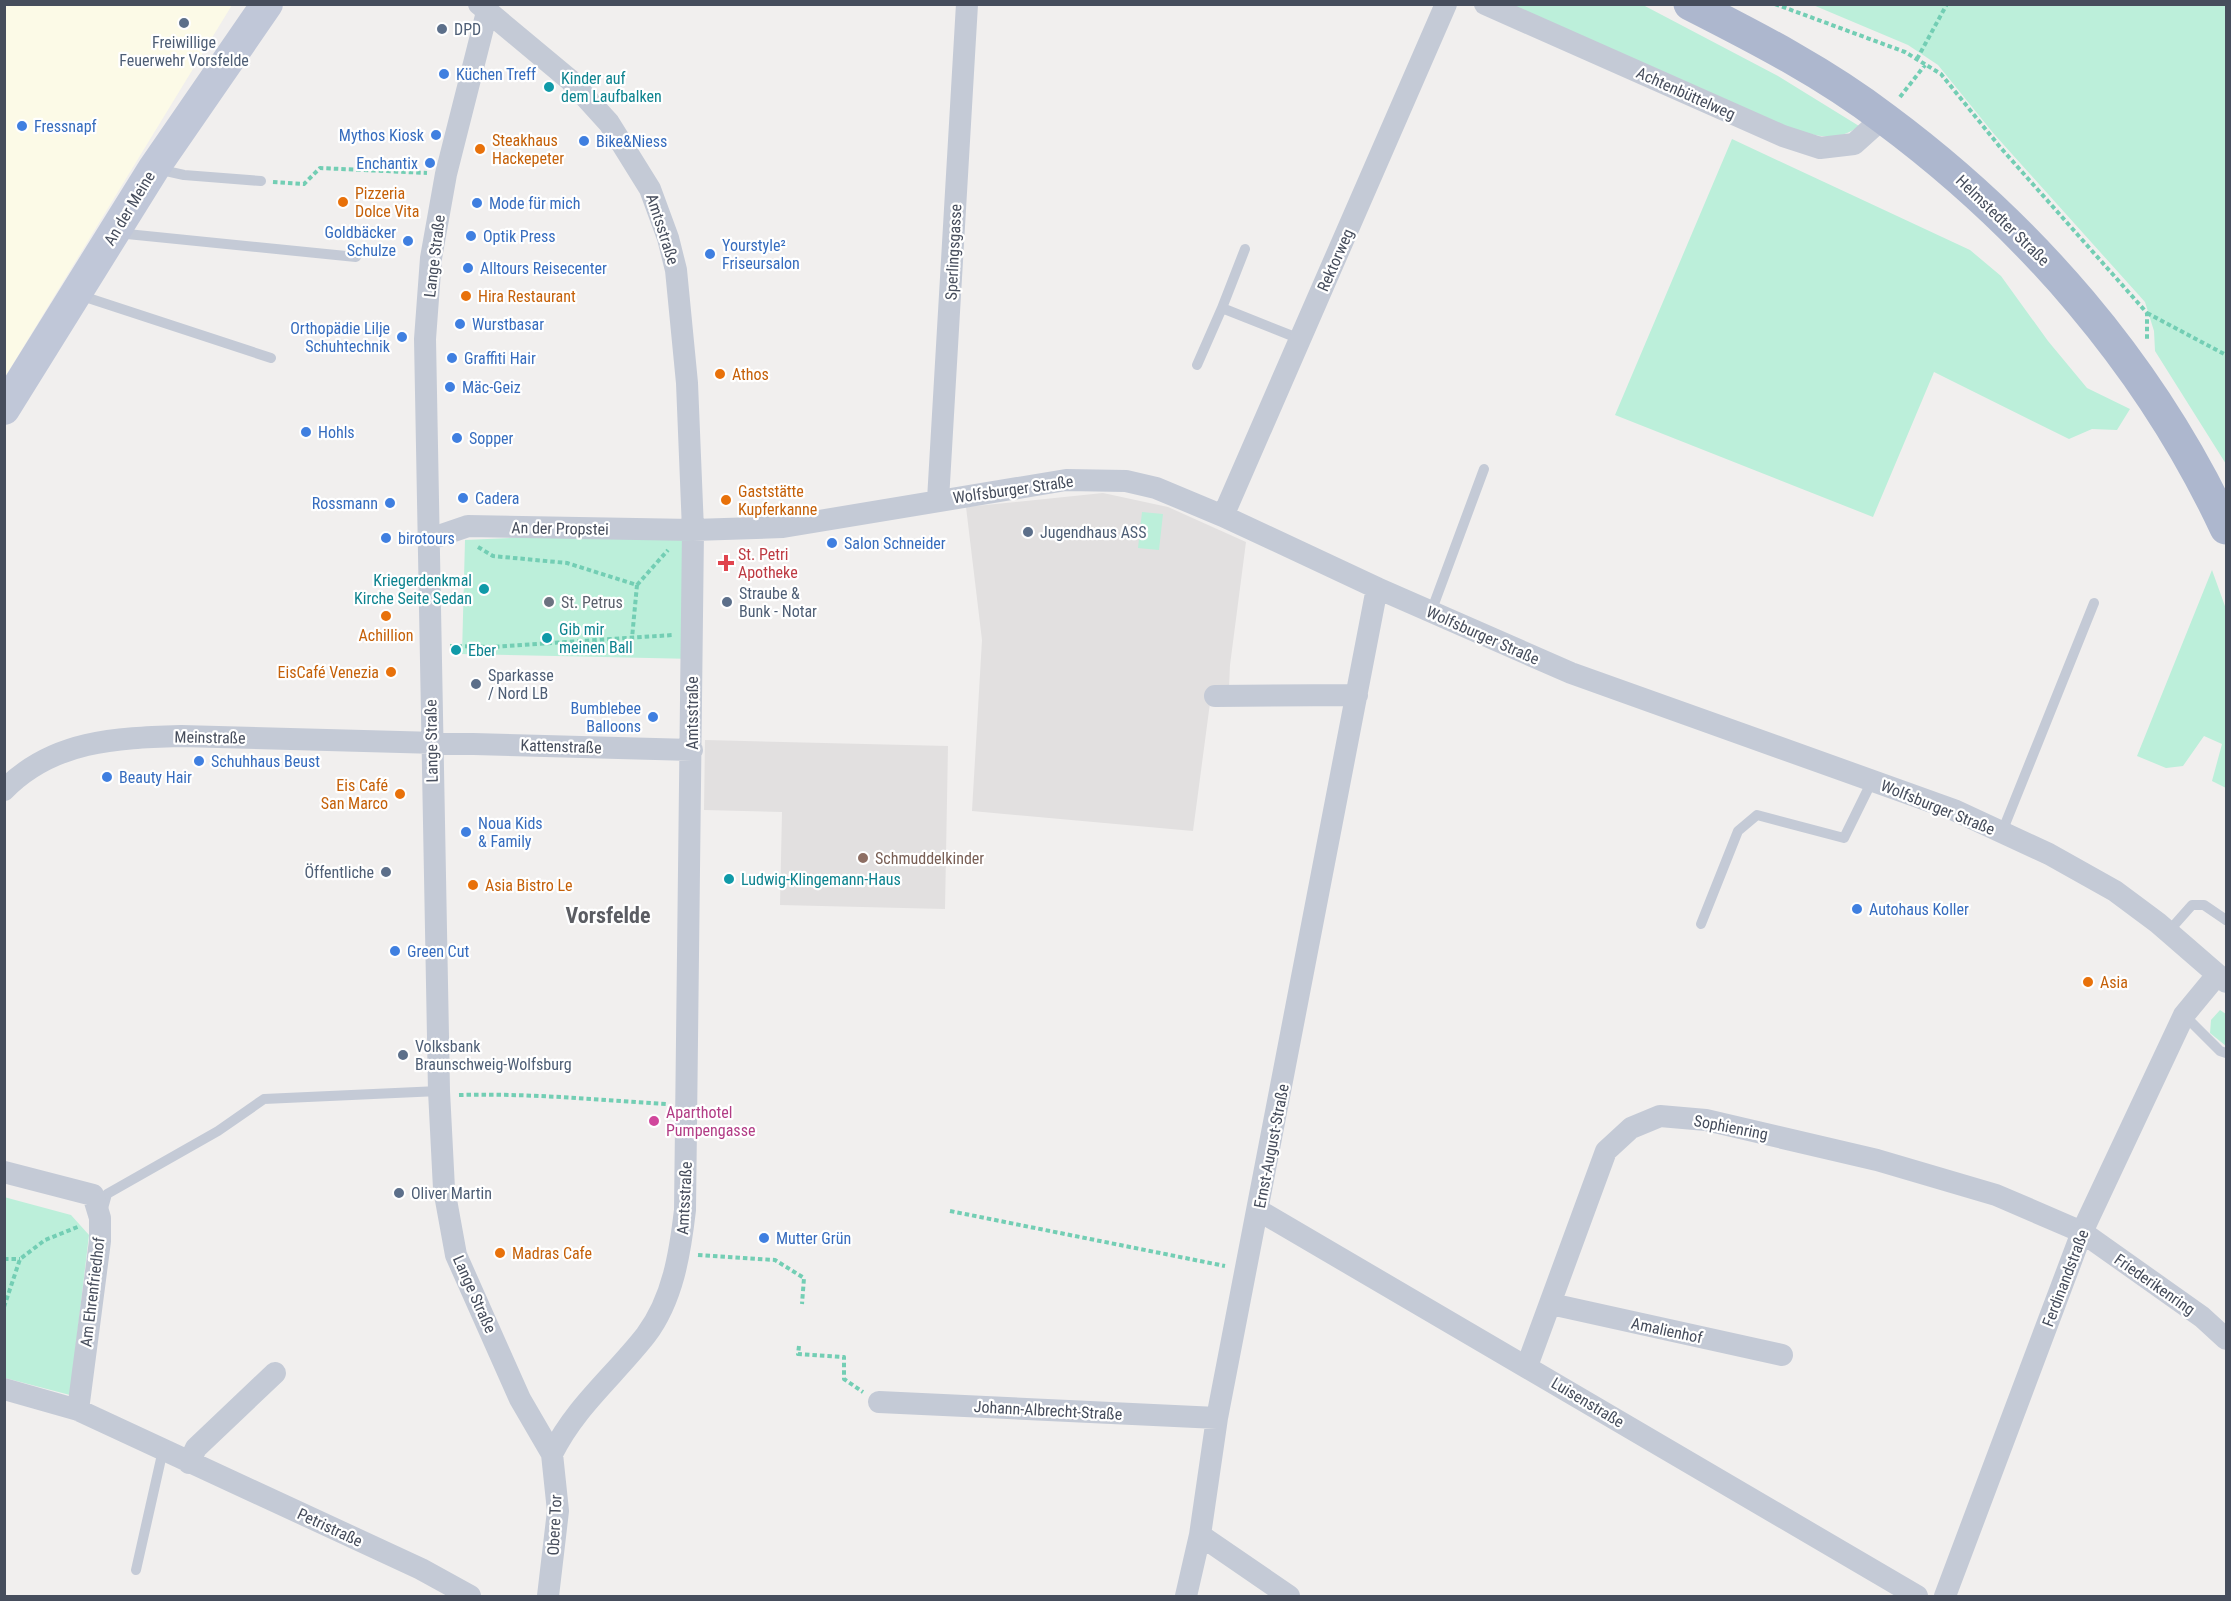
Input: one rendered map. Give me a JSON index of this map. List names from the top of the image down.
{
  "streets": {
    "main road": ["Helmstedter Straße"],
    "street": [
      "Achtenbüttelweg",
      "An der Meine",
      "Amtsstraße",
      "Sperlingsgasse",
      "Lange Straße",
      "Rektorweg",
      "Wolfsburger Straße",
      "An der Propstei",
      "Meinstraße",
      "Kattenstraße",
      "Sophienring",
      "Ernst-August-Straße",
      "Ferdinandstraße",
      "Friederikenring",
      "Am Ehrenfriedhof",
      "Amalienhof",
      "Luisenstraße",
      "Johann-Albrecht-Straße",
      "Obere Tor",
      "Petristraße"
    ]
  },
  "crossings": [
    ["Achtenbüttelweg", "Helmstedter Straße"],
    ["Amtsstraße", "Lange Straße"],
    ["Amtsstraße", "Wolfsburger Straße"],
    ["Amtsstraße", "An der Propstei"],
    ["Amtsstraße", "Kattenstraße"],
    ["Amtsstraße", "Obere Tor"],
    ["Sperlingsgasse", "Wolfsburger Straße"],
    ["Lange Straße", "An der Propstei"],
    ["Lange Straße", "Meinstraße"],
    ["Lange Straße", "Kattenstraße"],
    ["Lange Straße", "Obere Tor"],
    ["Rektorweg", "Wolfsburger Straße"],
    ["Wolfsburger Straße", "An der Propstei"],
    ["Wolfsburger Straße", "Ernst-August-Straße"],
    ["Wolfsburger Straße", "Ferdinandstraße"],
    ["Meinstraße", "Kattenstraße"],
    ["Sophienring", "Ferdinandstraße"],
    ["Sophienring", "Friederikenring"],
    ["Sophienring", "Amalienhof"],
    ["Sophienring", "Luisenstraße"],
    ["Ernst-August-Straße", "Luisenstraße"],
    ["Ernst-August-Straße", "Johann-Albrecht-Straße"],
    ["Ferdinandstraße", "Friederikenring"],
    ["Am Ehrenfriedhof", "Petristraße"]
  ],
  "districts": ["Vorsfelde"],
  "places": {
    "other": [
      "Freiwillige Feuerwehr Vorsfelde",
      "DPD",
      "Küchen Treff",
      "Kinder auf dem Laufbalken",
      "Fressnapf",
      "Mythos Kiosk",
      "Bike&Niess",
      "Steakhaus Hackepeter",
      "Enchantix",
      "Pizzeria Dolce Vita",
      "Mode für mich",
      "Optik Press",
      "Goldbäcker Schulze",
      "Yourstyle² Friseursalon",
      "Alltours Reisecenter",
      "Hira Restaurant",
      "Wurstbasar",
      "Orthopädie Lilje Schuhtechnik",
      "Graffiti Hair",
      "Athos",
      "Mäc-Geiz",
      "Hohls",
      "Sopper",
      "Cadera",
      "Gaststätte Kupferkanne",
      "Rossmann",
      "Jugendhaus ASS",
      "birotours",
      "Salon Schneider",
      "Kriegerdenkmal Kirche Seite Sedan",
      "St. Petrus",
      "Straube & Bunk - Notar",
      "Achillion",
      "Gib mir meinen Ball",
      "Eber",
      "EisCafé Venezia",
      "Sparkasse / Nord LB",
      "Bumblebee Balloons",
      "Schuhhaus Beust",
      "Beauty Hair",
      "Eis Café San Marco",
      "Noua Kids & Family",
      "Schmuddelkinder",
      "Öffentliche",
      "Ludwig-Klingemann-Haus",
      "Asia Bistro Le",
      "Autohaus Koller",
      "Green Cut",
      "Asia",
      "Volksbank Braunschweig-Wolfsburg",
      "Aparthotel Pumpengasse",
      "Oliver Martin",
      "Mutter Grün",
      "Madras Cafe"
    ],
    "health": ["St. Petri Apotheke"]
  }
}
